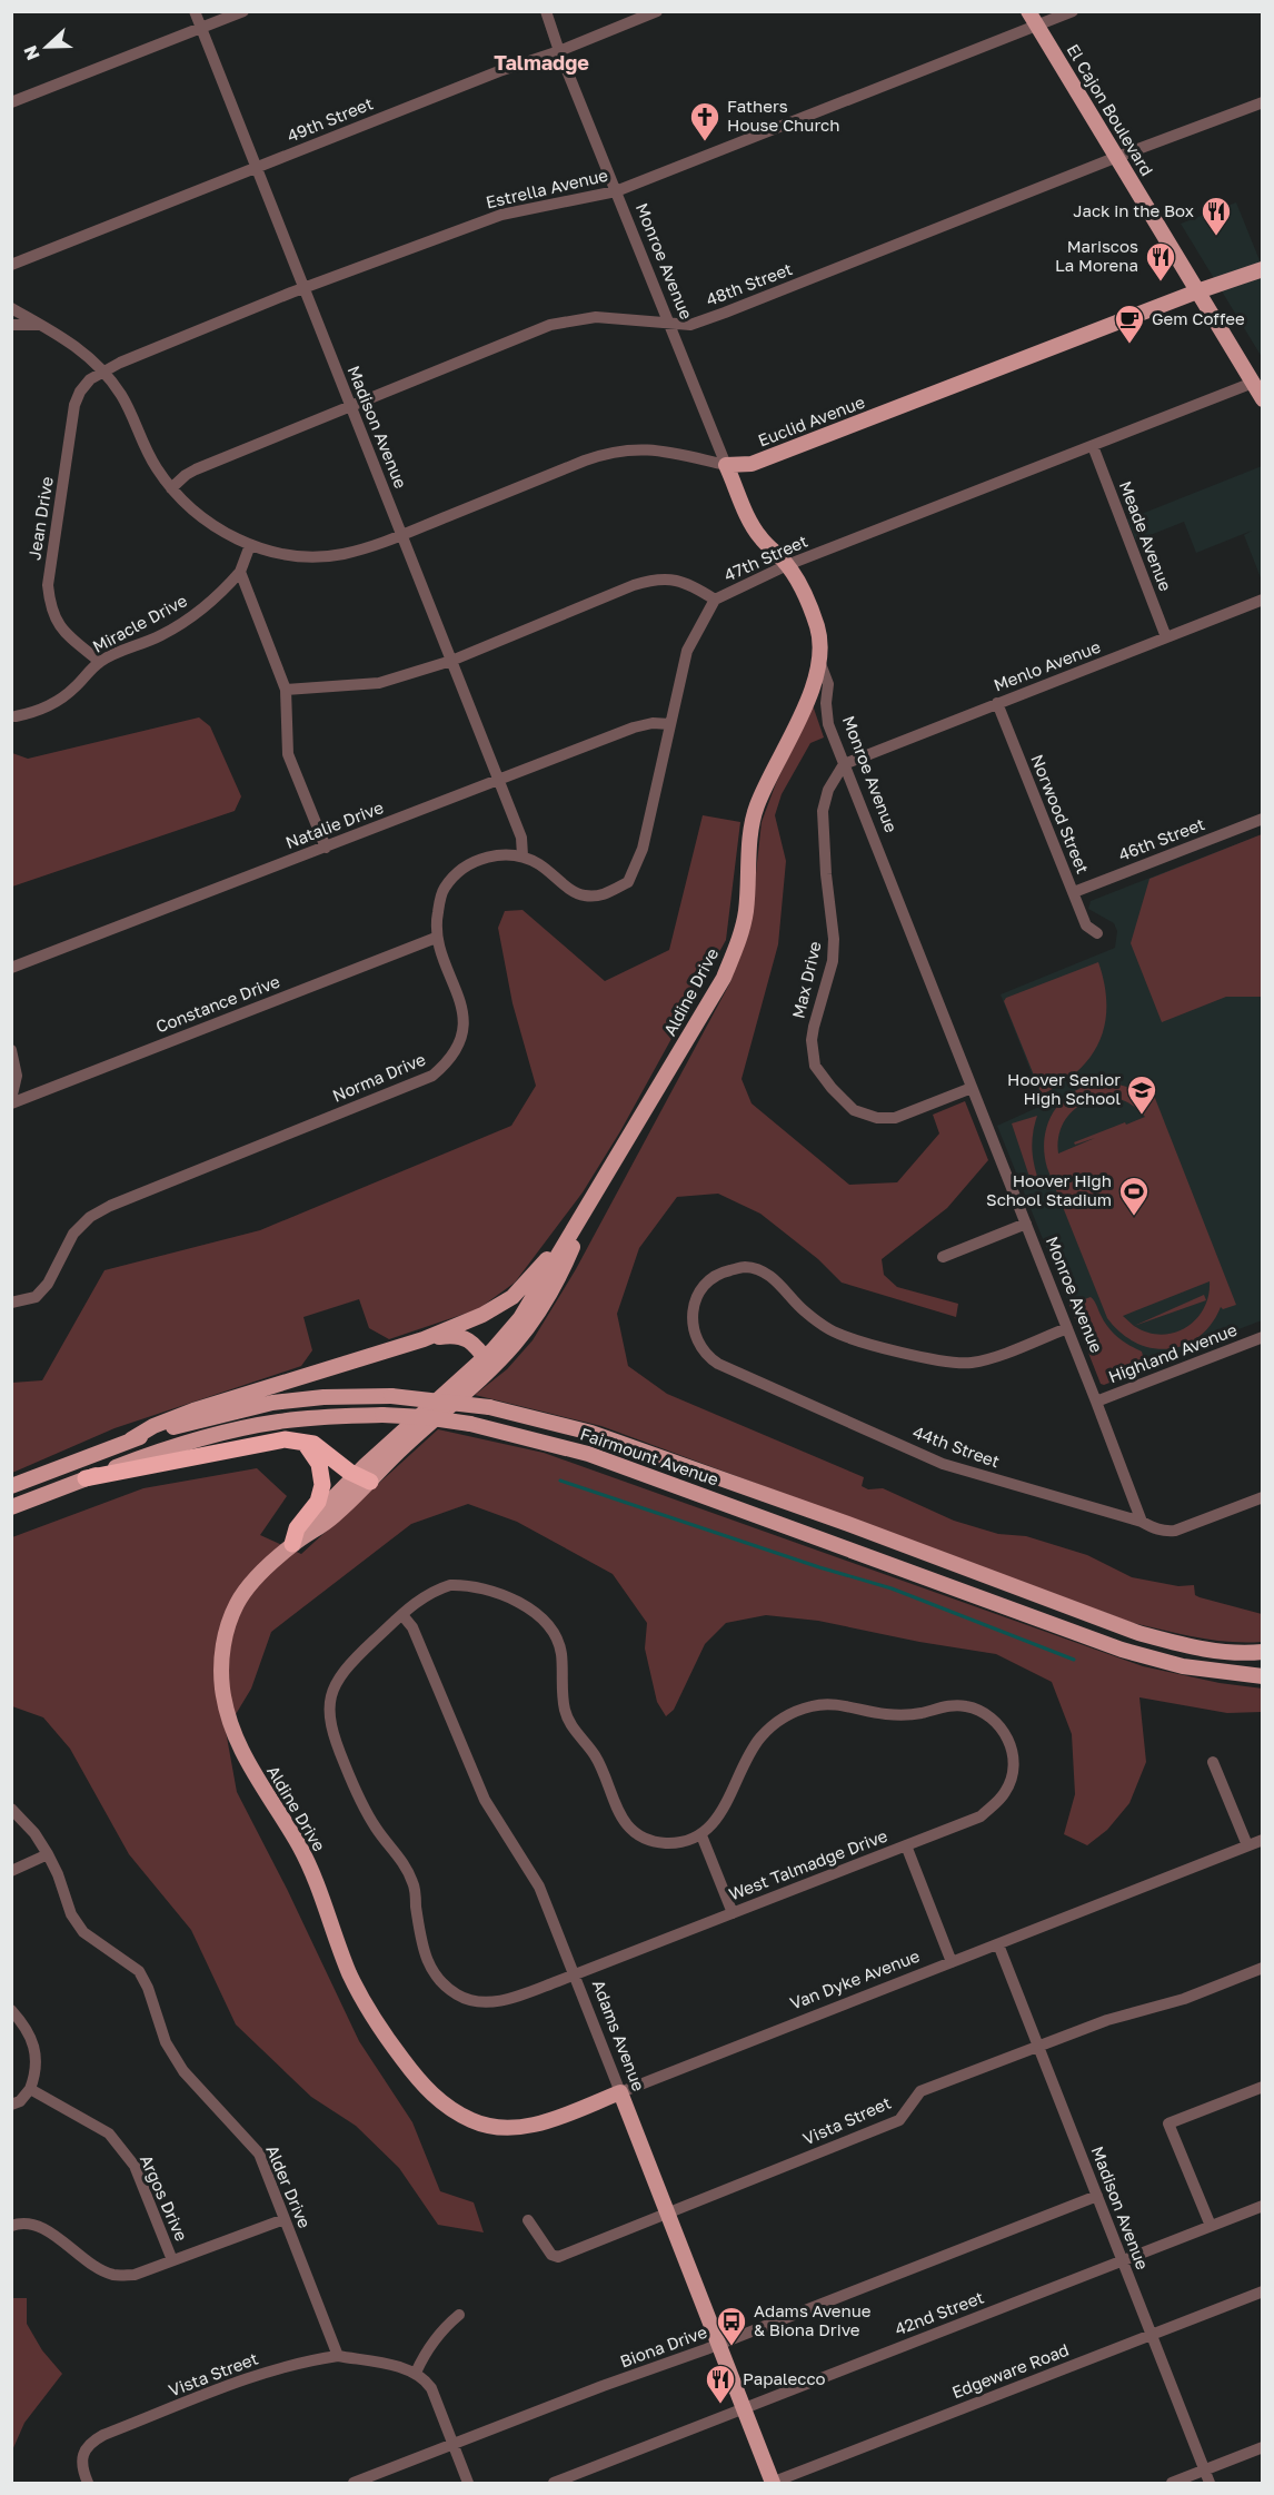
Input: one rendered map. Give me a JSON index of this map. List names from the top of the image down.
{
  "streets": {
    "main road": [
      "El Cajon Boulevard",
      "Monroe Avenue",
      "Euclid Avenue",
      "Aldine Drive",
      "Fairmount Avenue",
      "Van Dyke Avenue",
      "Adams Avenue"
    ],
    "street": [
      "49th Street",
      "Estrella Avenue",
      "48th Street",
      "Madison Avenue",
      "Jean Drive",
      "Meade Avenue",
      "47th Street",
      "Miracle Drive",
      "Menlo Avenue",
      "Norwood Street",
      "Natalie Drive",
      "46th Street",
      "Max Drive",
      "Constance Drive",
      "Norma Drive",
      "Highland Avenue",
      "44th Street",
      "West Talmadge Drive",
      "Vista Street",
      "Alder Drive",
      "Argos Drive",
      "42nd Street",
      "Biona Drive",
      "Edgeware Road"
    ]
  },
  "crossings": [
    ["El Cajon Boulevard", "Estrella Avenue"],
    ["El Cajon Boulevard", "48th Street"],
    ["El Cajon Boulevard", "Euclid Avenue"],
    ["El Cajon Boulevard", "47th Street"],
    ["49th Street", "Monroe Avenue"],
    ["49th Street", "Madison Avenue"],
    ["Estrella Avenue", "Monroe Avenue"],
    ["Estrella Avenue", "Madison Avenue"],
    ["Estrella Avenue", "Jean Drive"],
    ["Monroe Avenue", "48th Street"],
    ["Monroe Avenue", "Euclid Avenue"],
    ["Monroe Avenue", "47th Street"],
    ["Monroe Avenue", "Menlo Avenue"],
    ["Monroe Avenue", "Max Drive"],
    ["Monroe Avenue", "Aldine Drive"],
    ["Monroe Avenue", "Highland Avenue"],
    ["Monroe Avenue", "44th Street"],
    ["48th Street", "Madison Avenue"],
    ["Euclid Avenue", "Madison Avenue"],
    ["Madison Avenue", "47th Street"],
    ["Madison Avenue", "Natalie Drive"],
    ["Madison Avenue", "Norma Drive"],
    ["Madison Avenue", "Van Dyke Avenue"],
    ["Madison Avenue", "Vista Street"],
    ["Madison Avenue", "42nd Street"],
    ["Madison Avenue", "Biona Drive"],
    ["Madison Avenue", "Edgeware Road"],
    ["Jean Drive", "Miracle Drive"],
    ["Meade Avenue", "47th Street"],
    ["Meade Avenue", "Menlo Avenue"],
    ["Menlo Avenue", "Norwood Street"],
    ["Menlo Avenue", "Max Drive"],
    ["Norwood Street", "46th Street"],
    ["Aldine Drive", "Van Dyke Avenue"],
    ["Constance Drive", "Norma Drive"],
    ["West Talmadge Drive", "Adams Avenue"],
    ["Van Dyke Avenue", "Adams Avenue"],
    ["Adams Avenue", "Vista Street"],
    ["Adams Avenue", "42nd Street"],
    ["Adams Avenue", "Biona Drive"],
    ["Adams Avenue", "Edgeware Road"],
    ["Vista Street", "Alder Drive"]
  ],
  "districts": ["Talmadge"],
  "places": {
    "church": ["Fathers House Church"],
    "restaurant": ["Jack in the Box", "Mariscos La Morena", "Papalecco"],
    "cafe": ["Gem Coffee"],
    "school or university": ["Hoover Senior High School"],
    "sports": ["Hoover High School Stadium"],
    "bus stop": ["Adams Avenue & Biona Drive"]
  },
  "north": "left"
}
